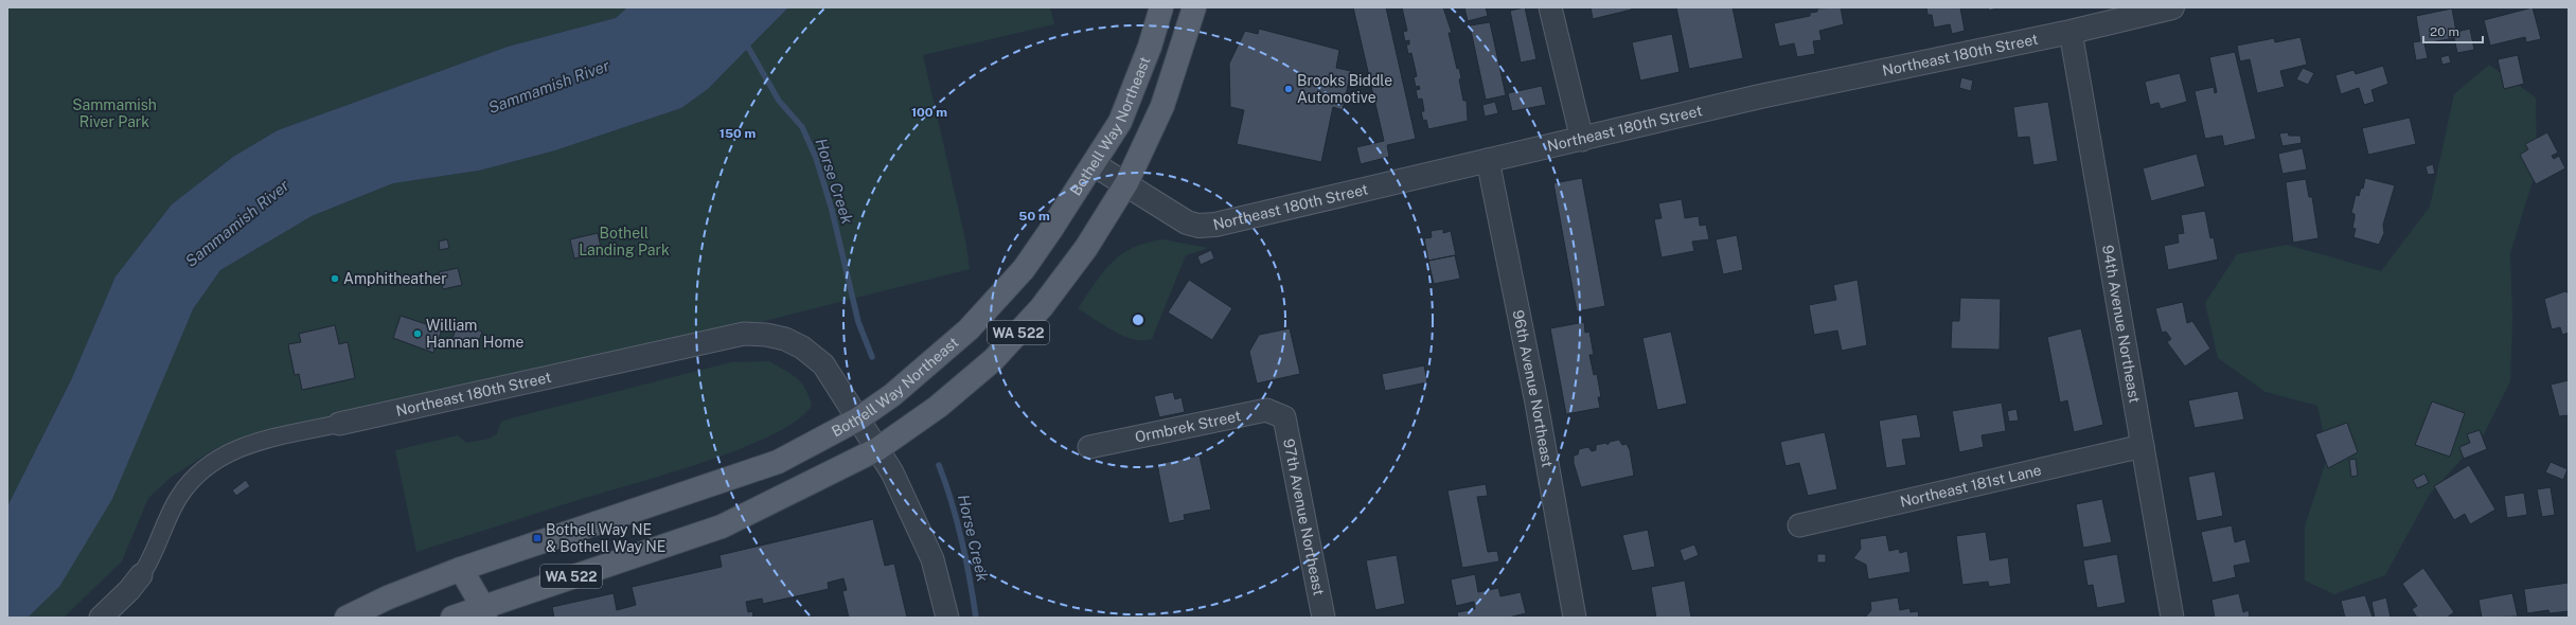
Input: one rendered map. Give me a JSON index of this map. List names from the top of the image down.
{
  "streets": {
    "main road": ["Bothell Way Northeast", "WA 522"],
    "street": [
      "Northeast 180th Street",
      "94th Avenue Northeast",
      "96th Avenue Northeast",
      "Ormbrek Street",
      "Northeast 181st Lane",
      "97th Avenue Northeast"
    ]
  },
  "crossings": [
    ["Northeast 180th Street", "Bothell Way Northeast"],
    ["Northeast 180th Street", "94th Avenue Northeast"],
    ["Northeast 180th Street", "WA 522"],
    ["Northeast 180th Street", "96th Avenue Northeast"],
    ["Bothell Way Northeast", "WA 522"],
    ["94th Avenue Northeast", "Northeast 181st Lane"],
    ["Ormbrek Street", "97th Avenue Northeast"]
  ],
  "water": ["Sammamish River", "Horse Creek"],
  "parks": ["Sammamish River Park", "Bothell Landing Park"],
  "places": {
    "other": ["Brooks Biddle Automotive", "Amphitheather", "William Hannan Home"],
    "transit": ["Bothell Way NE & Bothell Way NE"]
  },
  "scale_bar": "20 m",
  "rings": ["100 m", "150 m", "50 m"]
}
